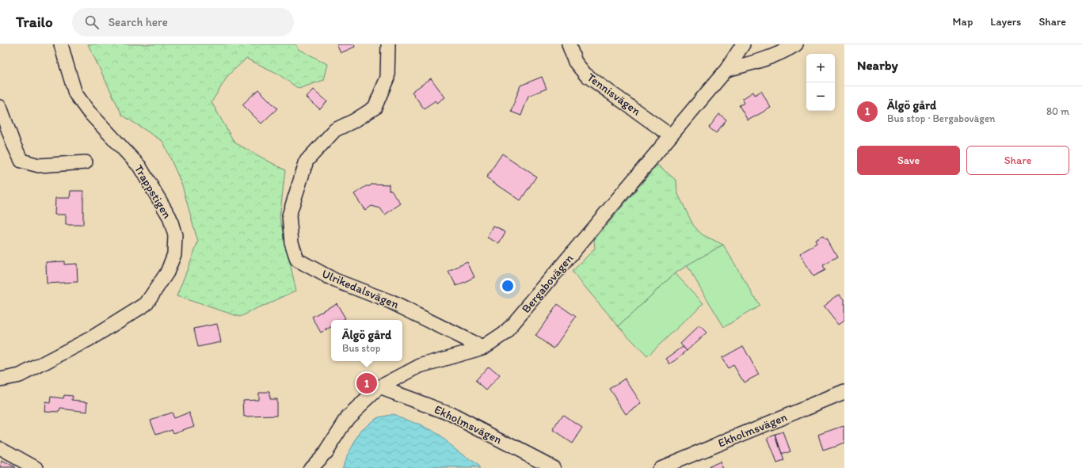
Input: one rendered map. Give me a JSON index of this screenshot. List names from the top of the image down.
{
  "streets": {
    "street": [
      "Tennisvägen",
      "Trappstigen",
      "Bergabovägen",
      "Ulrikedalsvägen",
      "Ekholmsvägen"
    ]
  },
  "crossings": [
    ["Tennisvägen", "Bergabovägen"],
    ["Bergabovägen", "Ulrikedalsvägen"],
    ["Bergabovägen", "Ekholmsvägen"]
  ],
  "page": {
    "header": "Trailo",
    "search": "Search here",
    "nav": ["Map", "Layers", "Share"],
    "heading": "Nearby",
    "map_buttons": ["+", "−"],
    "list": [
      {
        "mark": "1",
        "name": "Älgö gård",
        "note": "Bus stop · Bergabovägen",
        "value": "80 m"
      }
    ],
    "buttons": ["Save", "Share"],
    "popup": ["Älgö gård", "Bus stop"],
    "pins": "1"
  }
}
